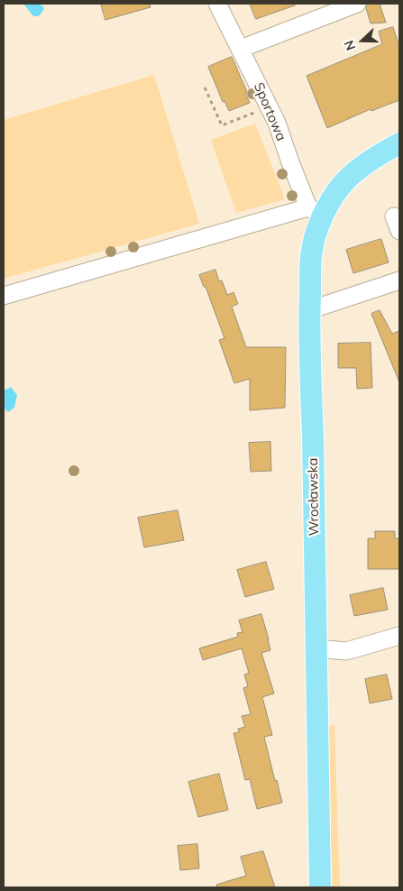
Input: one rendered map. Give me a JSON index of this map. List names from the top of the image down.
{
  "streets": {
    "main road": ["Wrocławska"],
    "street": ["Sportowa"]
  },
  "crossings": [
    ["Sportowa", "Wrocławska"]
  ],
  "north": "left"
}
